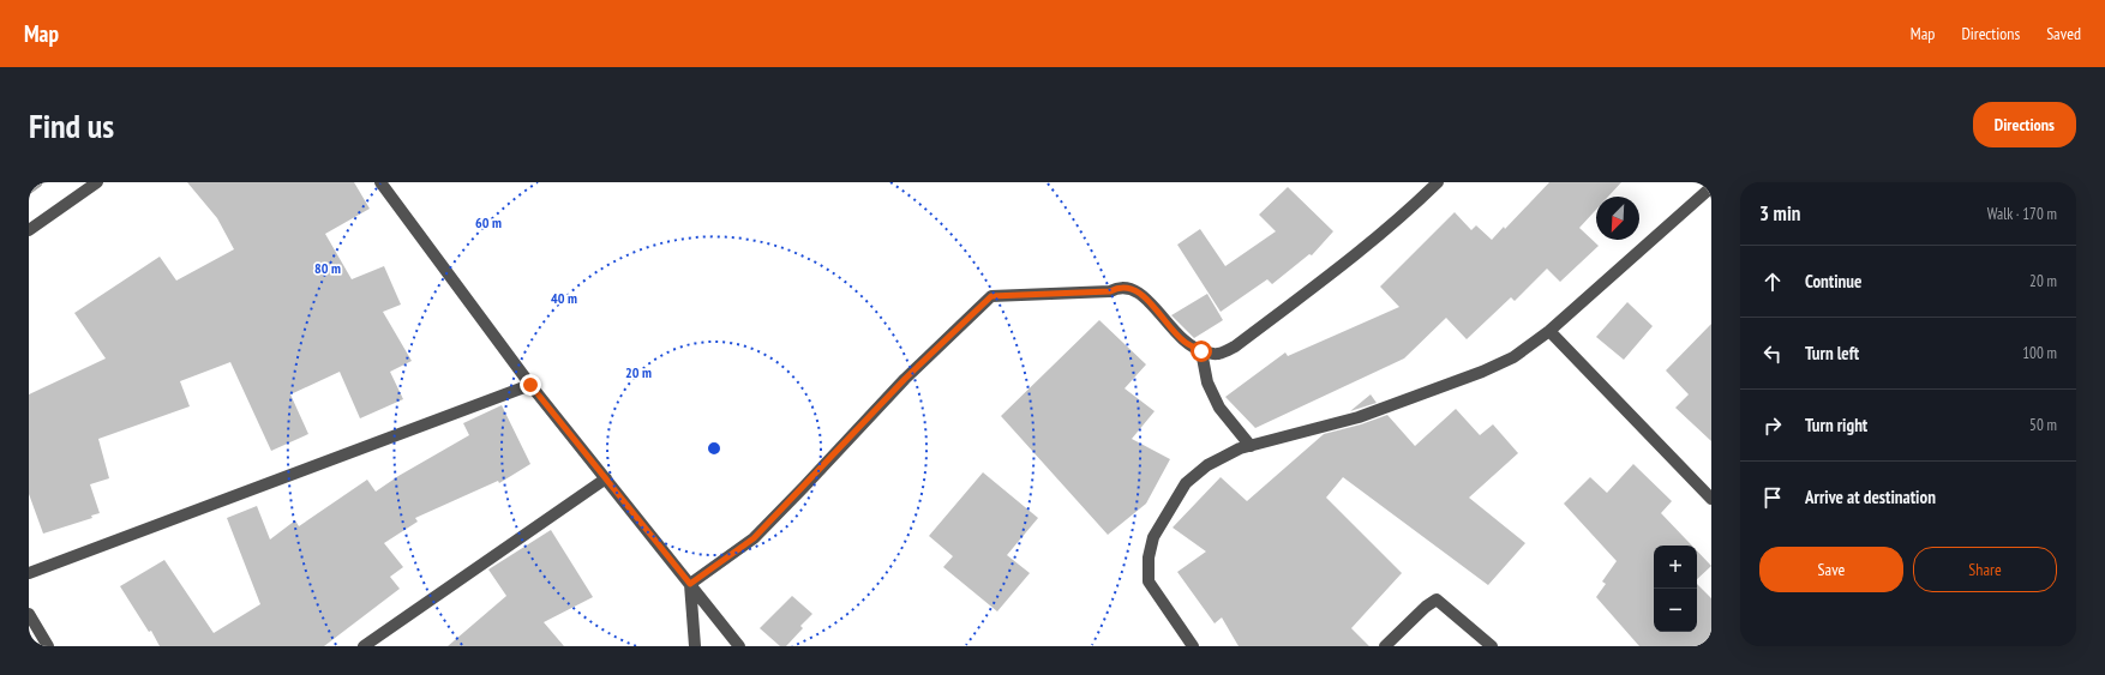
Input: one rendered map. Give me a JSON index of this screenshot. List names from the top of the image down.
{
  "north": "bottom left",
  "page": {
    "header": "Map",
    "nav": ["Map", "Directions", "Saved"],
    "buttons": [
      "Directions",
      ["Save", "Share"]
    ],
    "title": "Find us",
    "heading": ["3 min", "Walk · 170 m"],
    "list": [
      ["Continue", "20 m"],
      ["Turn left", "100 m"],
      ["Turn right", "50 m"],
      "Arrive at destination"
    ],
    "map_buttons": ["+", "−"]
  },
  "rings": [
    "60 m",
    "80 m",
    "40 m",
    "20 m"
  ]
}
